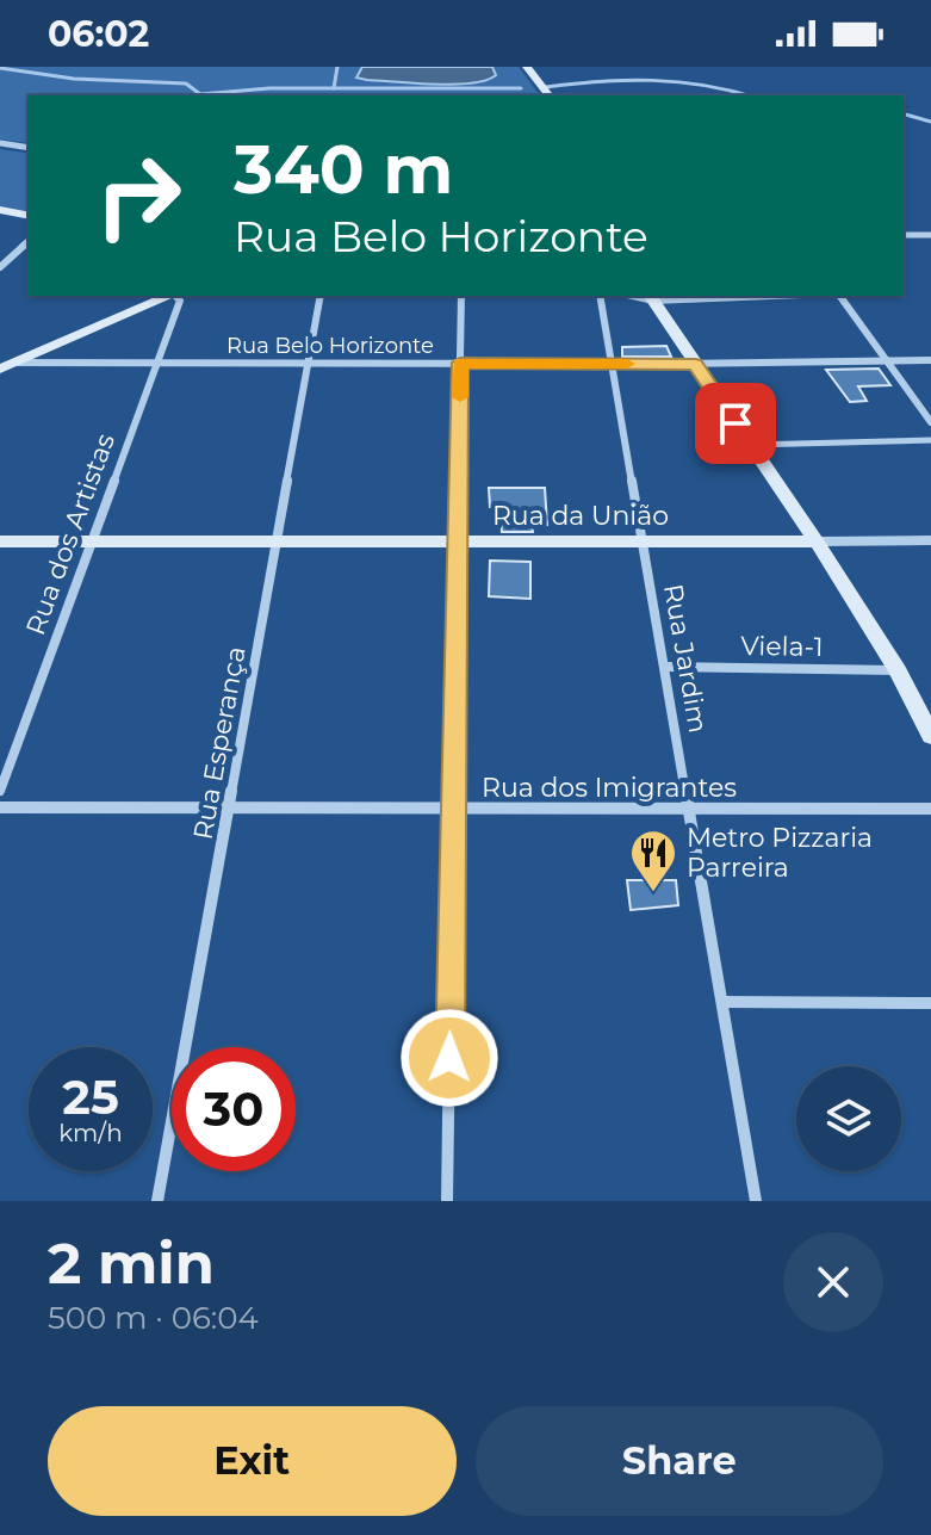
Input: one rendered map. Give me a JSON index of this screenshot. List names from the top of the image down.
{
  "streets": {
    "street": [
      "Rua Belo Horizonte",
      "Rua da União",
      "Rua dos Artistas",
      "Viela-1",
      "Rua Jardim",
      "Rua Esperança",
      "Rua dos Imigrantes"
    ]
  },
  "crossings": [
    ["Rua Belo Horizonte", "Rua dos Artistas"],
    ["Rua Belo Horizonte", "Rua Jardim"],
    ["Rua Belo Horizonte", "Rua Esperança"],
    ["Rua da União", "Rua dos Artistas"],
    ["Rua da União", "Rua Jardim"],
    ["Rua da União", "Rua Esperança"],
    ["Viela-1", "Rua Jardim"],
    ["Rua Jardim", "Rua dos Imigrantes"],
    ["Rua Esperança", "Rua dos Imigrantes"]
  ],
  "places": {
    "restaurant": ["Metro Pizzaria Parreira"]
  },
  "page": {
    "status": "06:02",
    "turn": ["340 m", "Rua Belo Horizonte"],
    "speed": "25 km/h",
    "limit": "30",
    "heading": ["2 min", "500 m · 06:04"],
    "buttons": ["Exit", "Share"]
  }
}
